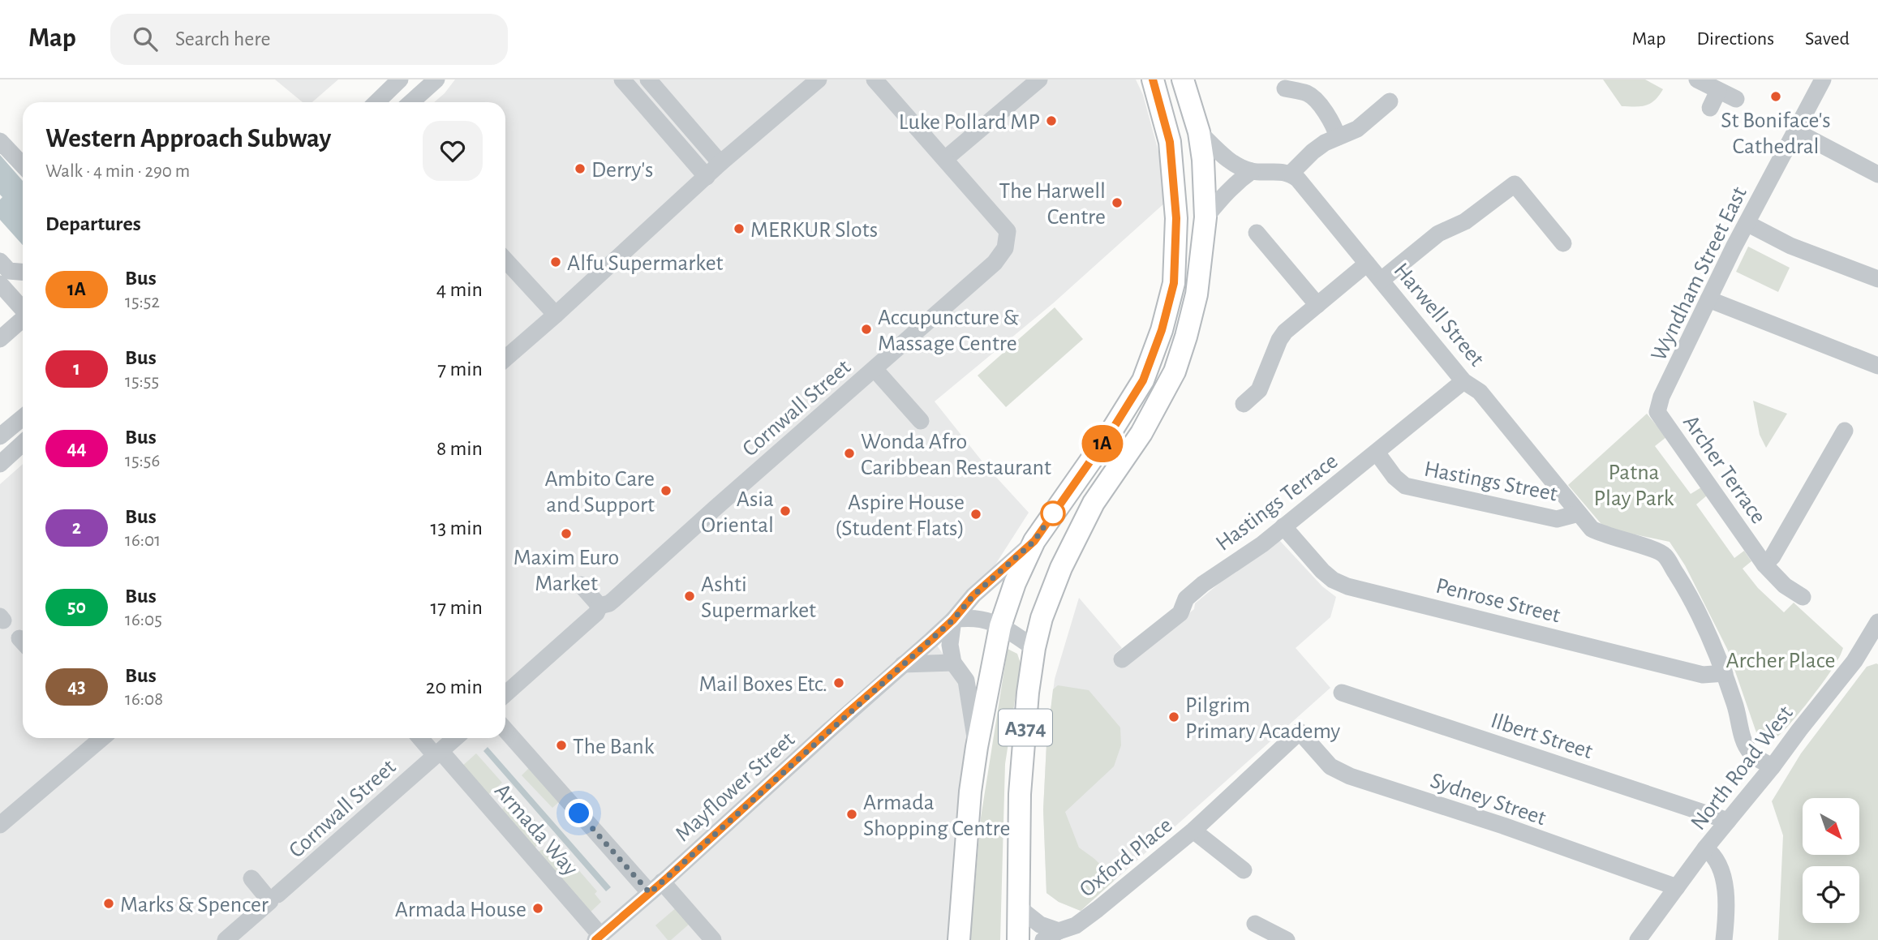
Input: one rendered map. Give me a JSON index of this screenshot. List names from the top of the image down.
{
  "streets": {
    "main road": ["A374"],
    "street": [
      "Wyndham Street East",
      "Harwell Street",
      "Cornwall Street",
      "Archer Terrace",
      "Hastings Street",
      "Hastings Terrace",
      "Penrose Street",
      "Ilbert Street",
      "North Road West",
      "Mayflower Street",
      "Sydney Street",
      "Armada Way",
      "Oxford Place"
    ]
  },
  "crossings": [
    ["Wyndham Street East", "Archer Terrace"],
    ["Harwell Street", "Hastings Street"],
    ["Harwell Street", "Hastings Terrace"],
    ["Harwell Street", "Penrose Street"],
    ["Harwell Street", "North Road West"],
    ["Cornwall Street", "Armada Way"],
    ["Hastings Street", "Hastings Terrace"],
    ["Hastings Terrace", "Penrose Street"],
    ["A374", "Mayflower Street"],
    ["Ilbert Street", "North Road West"],
    ["North Road West", "Sydney Street"],
    ["Mayflower Street", "Armada Way"],
    ["Sydney Street", "Oxford Place"]
  ],
  "parks": ["Patna Play Park", "Archer Place"],
  "places": [
    "St Boniface's Cathedral",
    "Luke Pollard MP",
    "Derry's",
    "The Harwell Centre",
    "MERKUR Slots",
    "Alfu Supermarket",
    "Accupuncture & Massage Centre",
    "Wonda Afro Caribbean Restaurant",
    "Ambito Care and Support",
    "Asia Oriental",
    "Aspire House (Student Flats)",
    "Maxim Euro Market",
    "Ashti Supermarket",
    "Mail Boxes Etc.",
    "Pilgrim Primary Academy",
    "The Bank",
    "Armada Shopping Centre",
    "Marks & Spencer",
    "Armada House"
  ],
  "lines": ["bus line 1A"],
  "north": "bottom right",
  "page": {
    "header": "Map",
    "search": "Search here",
    "nav": ["Map", "Directions", "Saved"],
    "on_map": "1A",
    "heading": [
      ["Western Approach Subway", "Walk · 4 min · 290 m"],
      "Departures"
    ],
    "list": [
      {
        "mark": "1A",
        "name": "Bus",
        "note": "15:52",
        "value": "4 min"
      },
      {
        "mark": "1",
        "name": "Bus",
        "note": "15:55",
        "value": "7 min"
      },
      {
        "mark": "44",
        "name": "Bus",
        "note": "15:56",
        "value": "8 min"
      },
      {
        "mark": "2",
        "name": "Bus",
        "note": "16:01",
        "value": "13 min"
      },
      {
        "mark": "50",
        "name": "Bus",
        "note": "16:05",
        "value": "17 min"
      },
      {
        "mark": "43",
        "name": "Bus",
        "note": "16:08",
        "value": "20 min"
      }
    ]
  }
}
